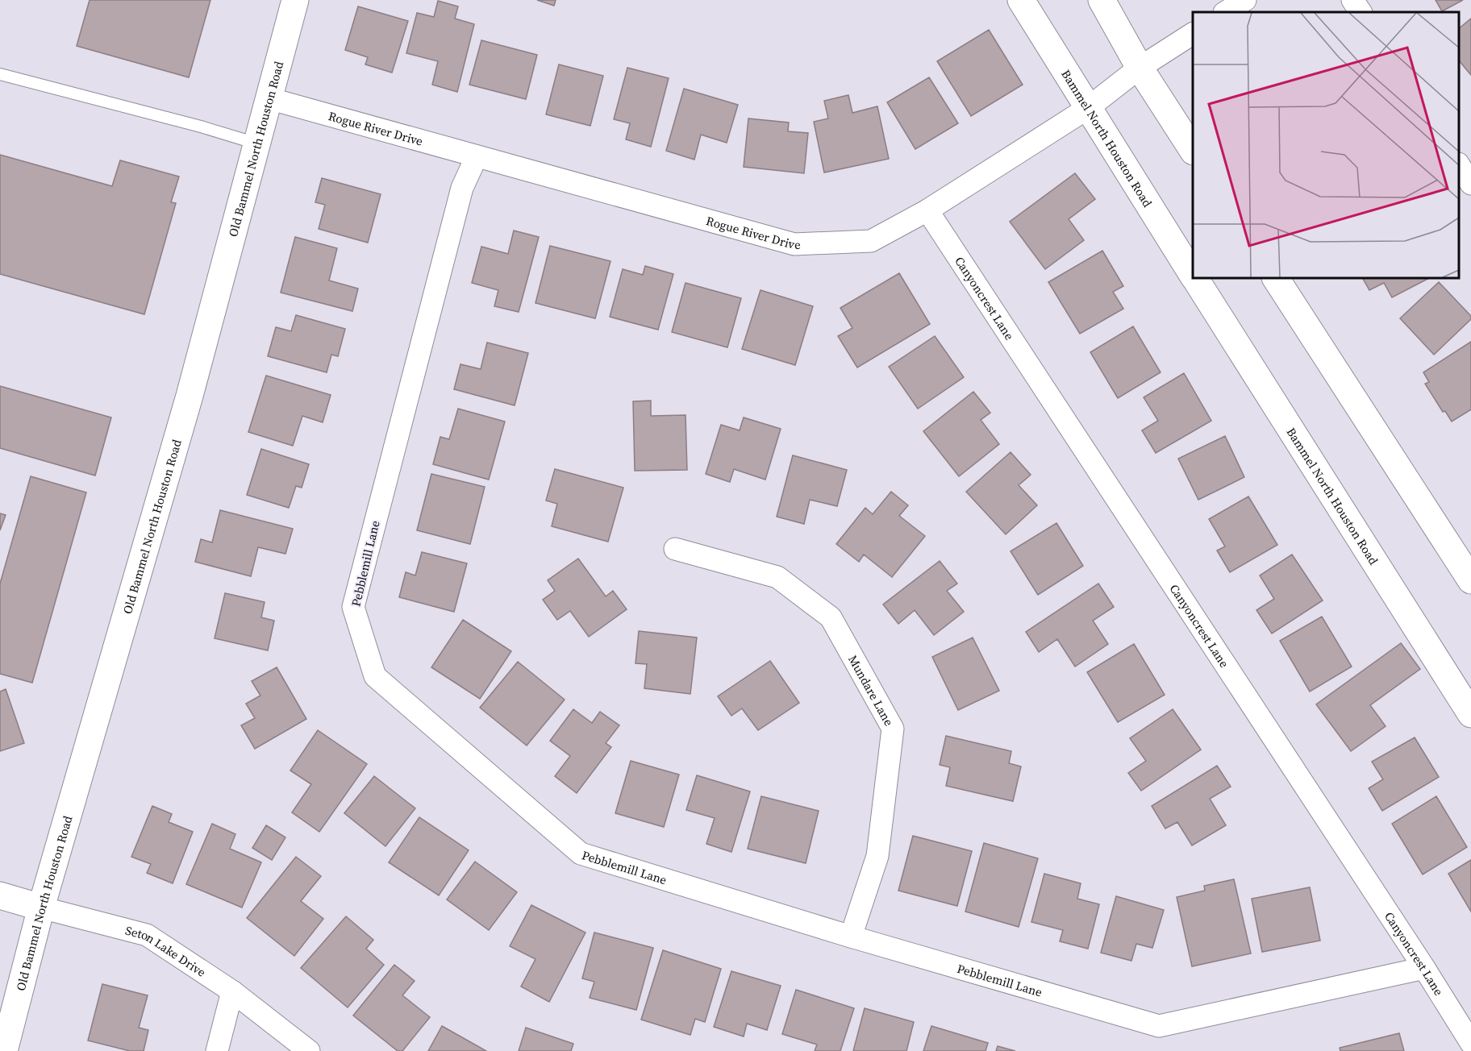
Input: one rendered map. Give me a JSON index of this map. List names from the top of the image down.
{
  "streets": {
    "main road": ["Bammel North Houston Road", "Old Bammel North Houston Road", "Seton Lake Drive"],
    "street": [
      "Rogue River Drive",
      "Canyoncrest Lane",
      "Pebblemill Lane",
      "Mundare Lane"
    ]
  },
  "crossings": [
    ["Rogue River Drive", "Bammel North Houston Road"],
    ["Rogue River Drive", "Old Bammel North Houston Road"],
    ["Rogue River Drive", "Canyoncrest Lane"],
    ["Rogue River Drive", "Pebblemill Lane"],
    ["Old Bammel North Houston Road", "Seton Lake Drive"],
    ["Canyoncrest Lane", "Pebblemill Lane"],
    ["Pebblemill Lane", "Mundare Lane"]
  ]
}
